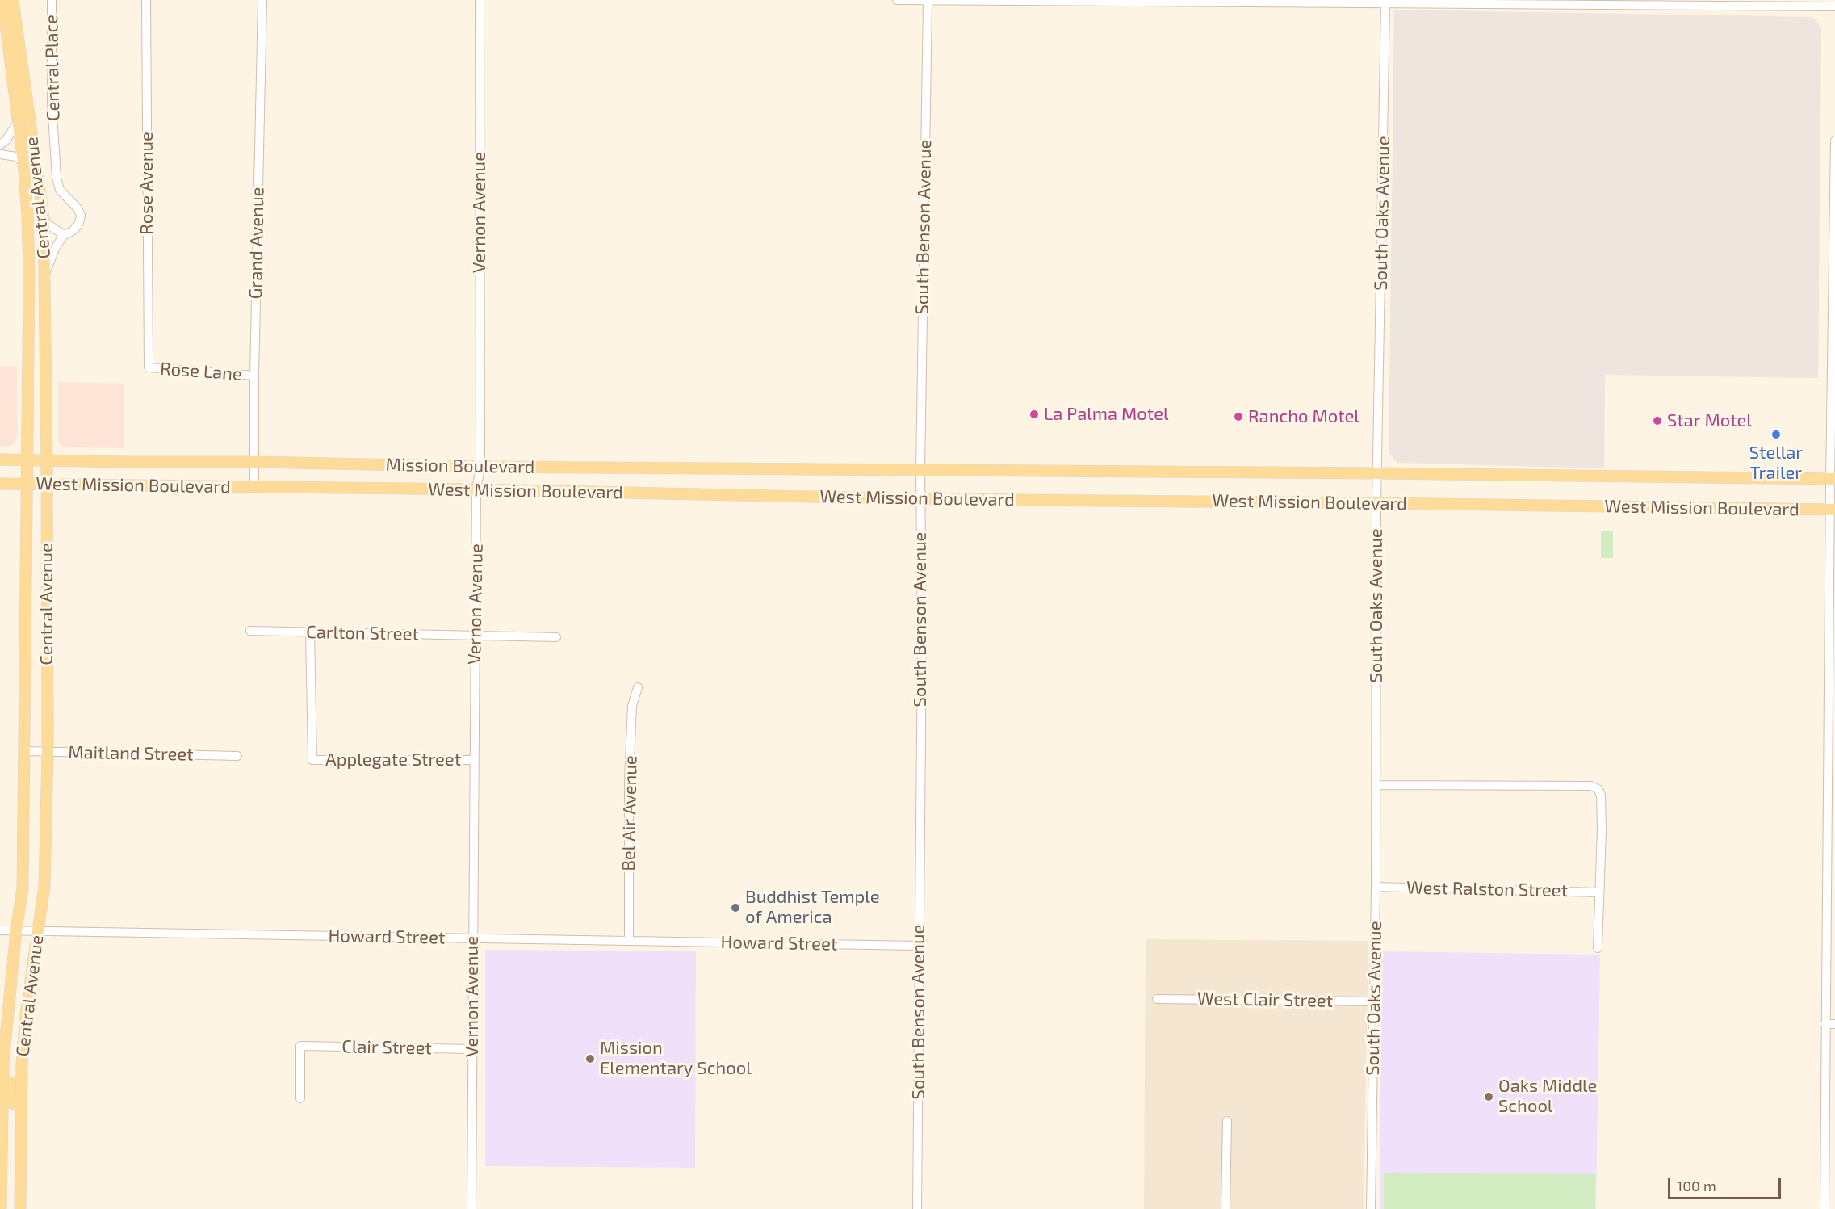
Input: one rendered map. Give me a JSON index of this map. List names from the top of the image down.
{
  "streets": {
    "main road": ["Central Avenue", "Mission Boulevard", "West Mission Boulevard"],
    "street": [
      "Central Place",
      "Rose Avenue",
      "Vernon Avenue",
      "South Oaks Avenue",
      "South Benson Avenue",
      "Grand Avenue",
      "Rose Lane",
      "Carlton Street",
      "Maitland Street",
      "Applegate Street",
      "Bel Air Avenue",
      "West Ralston Street",
      "Howard Street",
      "West Clair Street",
      "Clair Street"
    ]
  },
  "crossings": [
    ["Rose Avenue", "Rose Lane"],
    ["Central Avenue", "Mission Boulevard"],
    ["Central Avenue", "West Mission Boulevard"],
    ["Central Avenue", "Maitland Street"],
    ["Central Avenue", "Howard Street"],
    ["Vernon Avenue", "Mission Boulevard"],
    ["Vernon Avenue", "West Mission Boulevard"],
    ["Vernon Avenue", "Carlton Street"],
    ["Vernon Avenue", "Applegate Street"],
    ["Vernon Avenue", "Howard Street"],
    ["Vernon Avenue", "Clair Street"],
    ["South Oaks Avenue", "West Mission Boulevard"],
    ["South Oaks Avenue", "West Ralston Street"],
    ["South Oaks Avenue", "West Clair Street"],
    ["South Benson Avenue", "Mission Boulevard"],
    ["South Benson Avenue", "West Mission Boulevard"],
    ["South Benson Avenue", "Howard Street"],
    ["Grand Avenue", "Rose Lane"],
    ["Grand Avenue", "Mission Boulevard"],
    ["Grand Avenue", "West Mission Boulevard"],
    ["Mission Boulevard", "West Mission Boulevard"],
    ["Carlton Street", "Applegate Street"],
    ["Bel Air Avenue", "Howard Street"]
  ],
  "places": [
    "La Palma Motel",
    "Rancho Motel",
    "Star Motel",
    "Stellar Trailer",
    "Buddhist Temple of America",
    "Mission Elementary School",
    "Oaks Middle School"
  ],
  "scale_bar": "100 m"
}
